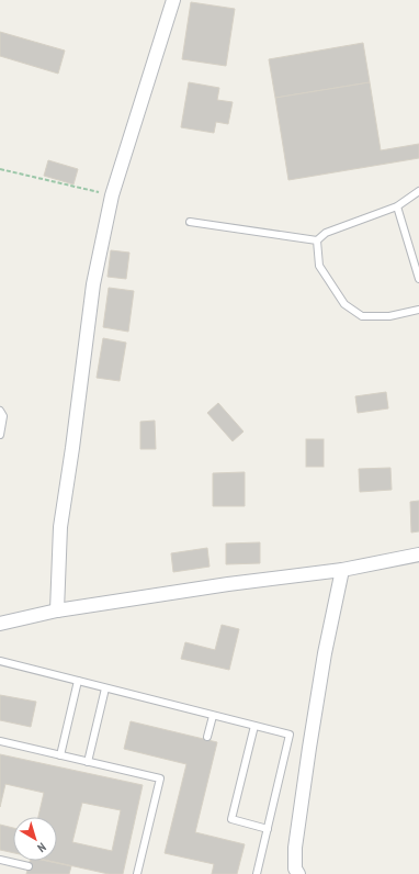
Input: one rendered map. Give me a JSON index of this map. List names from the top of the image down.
{
  "north": "bottom right"
}
